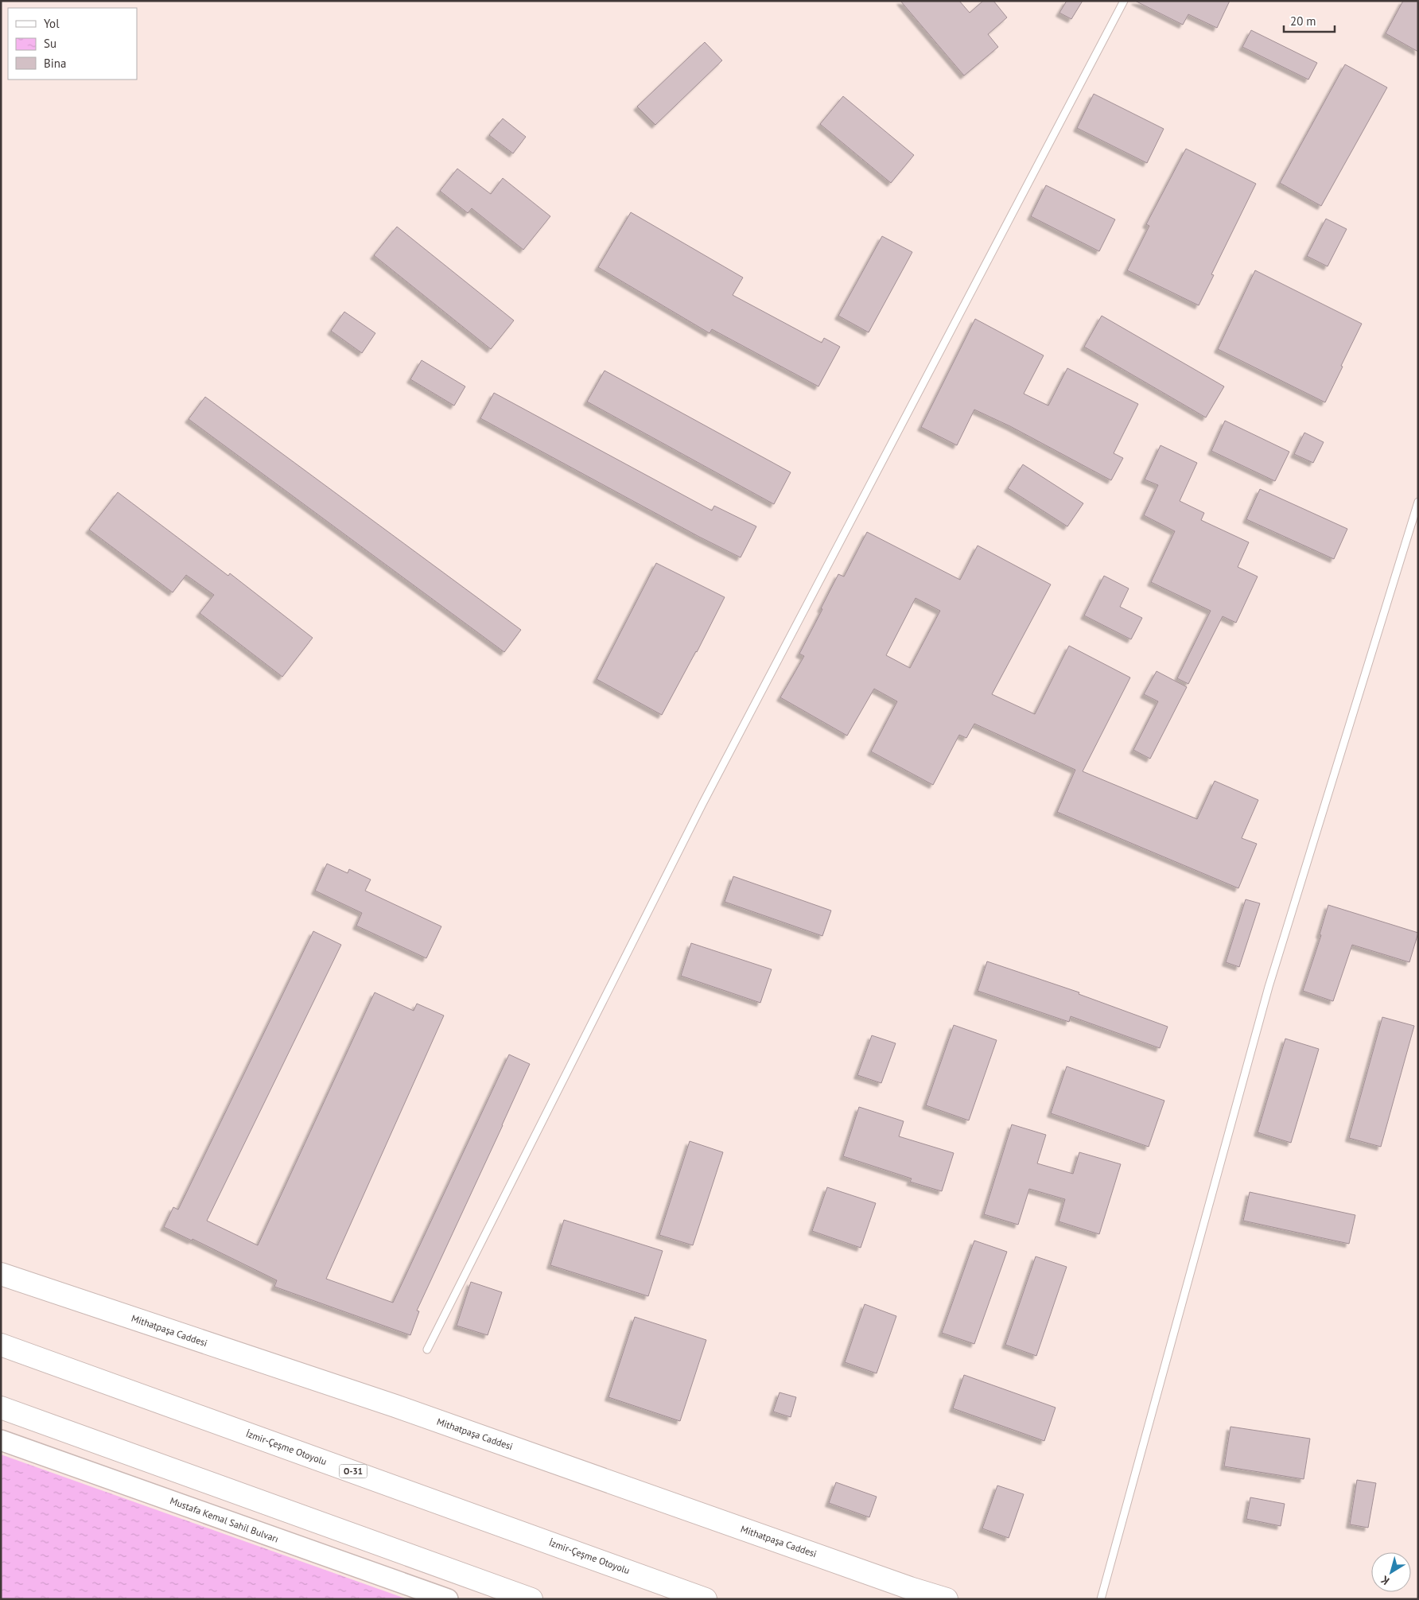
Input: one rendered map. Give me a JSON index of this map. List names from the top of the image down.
{
  "streets": {
    "main road": [
      "Mithatpaşa Caddesi",
      "İzmir-Çeşme Otoyolu",
      "O-31",
      "Mustafa Kemal Sahil Bulvarı"
    ]
  },
  "legend": ["Yol", "Su", "Bina"],
  "scale_bar": "20 m",
  "north": "bottom left"
}
